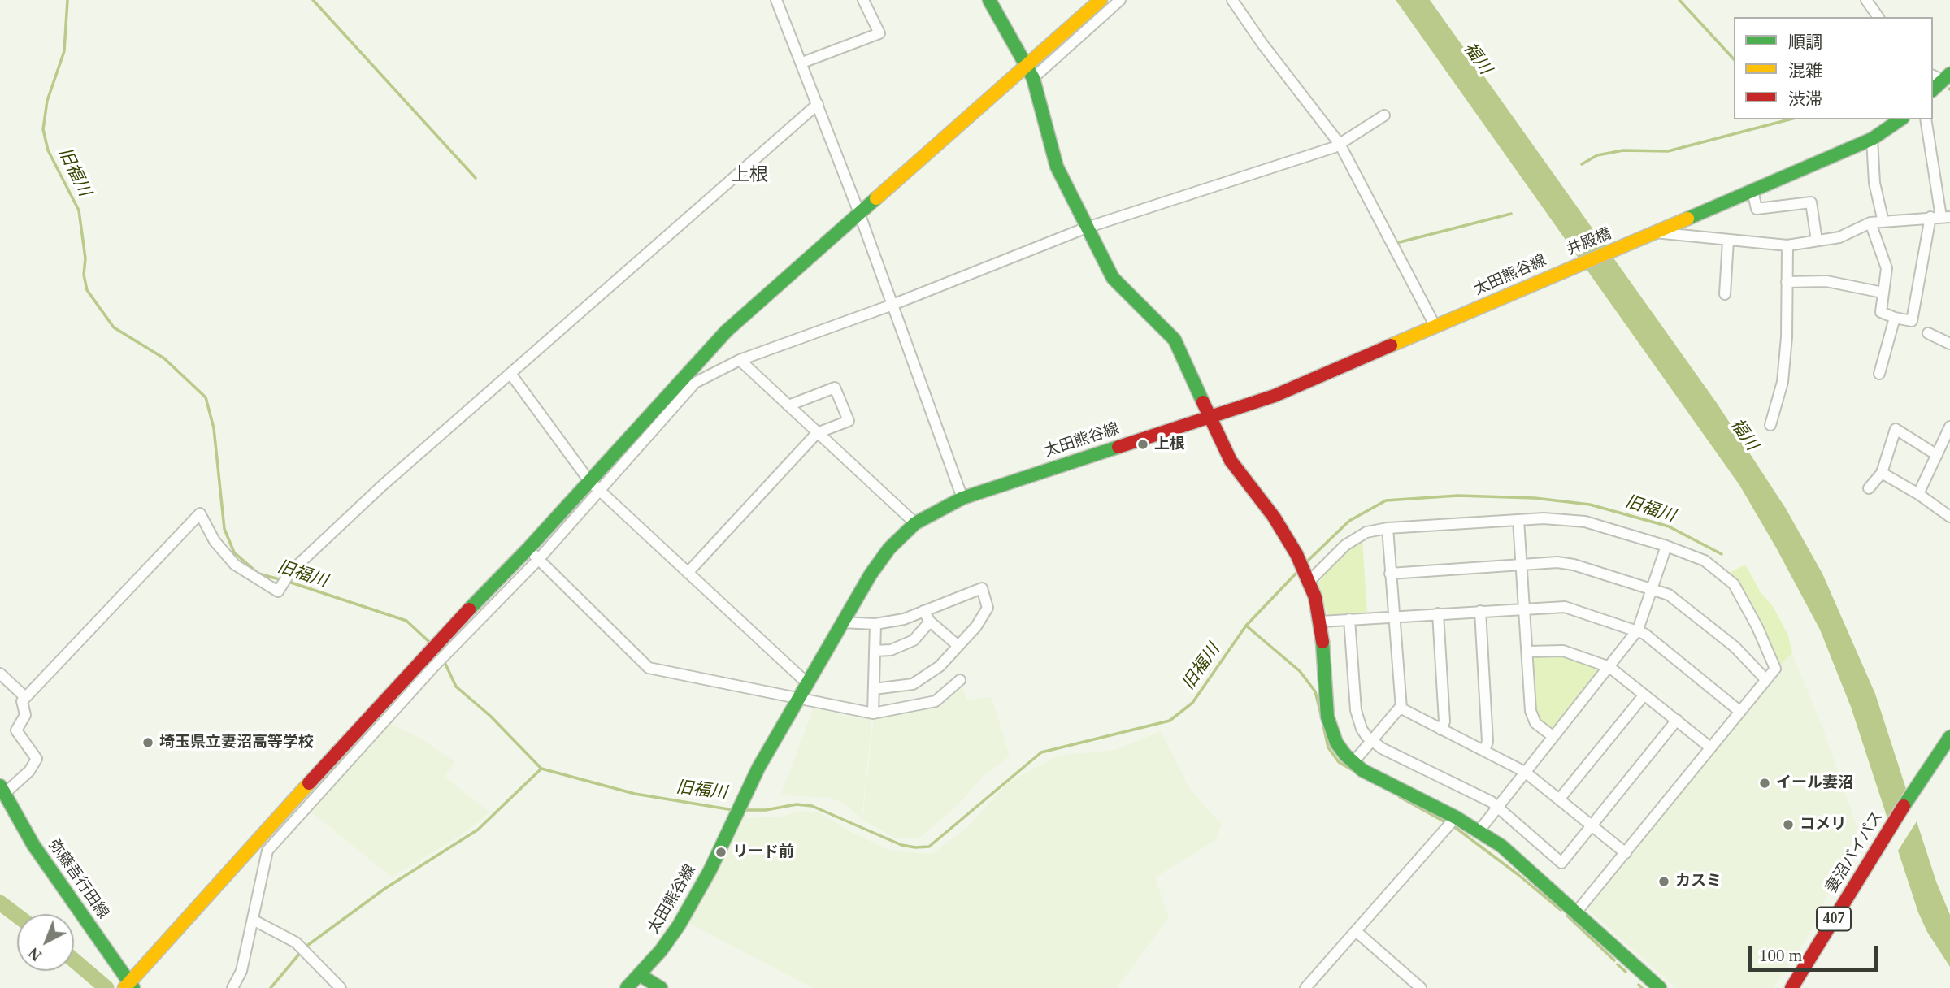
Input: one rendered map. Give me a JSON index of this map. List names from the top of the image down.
{
  "streets": {
    "main road": [
      "井殿橋",
      "太田熊谷線",
      "妻沼バイパス",
      "弥藤吾行田線",
      "407"
    ]
  },
  "crossings": [
    ["井殿橋", "太田熊谷線"]
  ],
  "districts": ["上根"],
  "water": ["福川", "旧福川"],
  "places": [
    "上根",
    "埼玉県立妻沼高等学校",
    "イール妻沼",
    "コメリ",
    "リード前",
    "カスミ"
  ],
  "legend": ["順調", "混雑", "渋滞"],
  "scale_bar": "100 m",
  "north": "bottom left"
}
